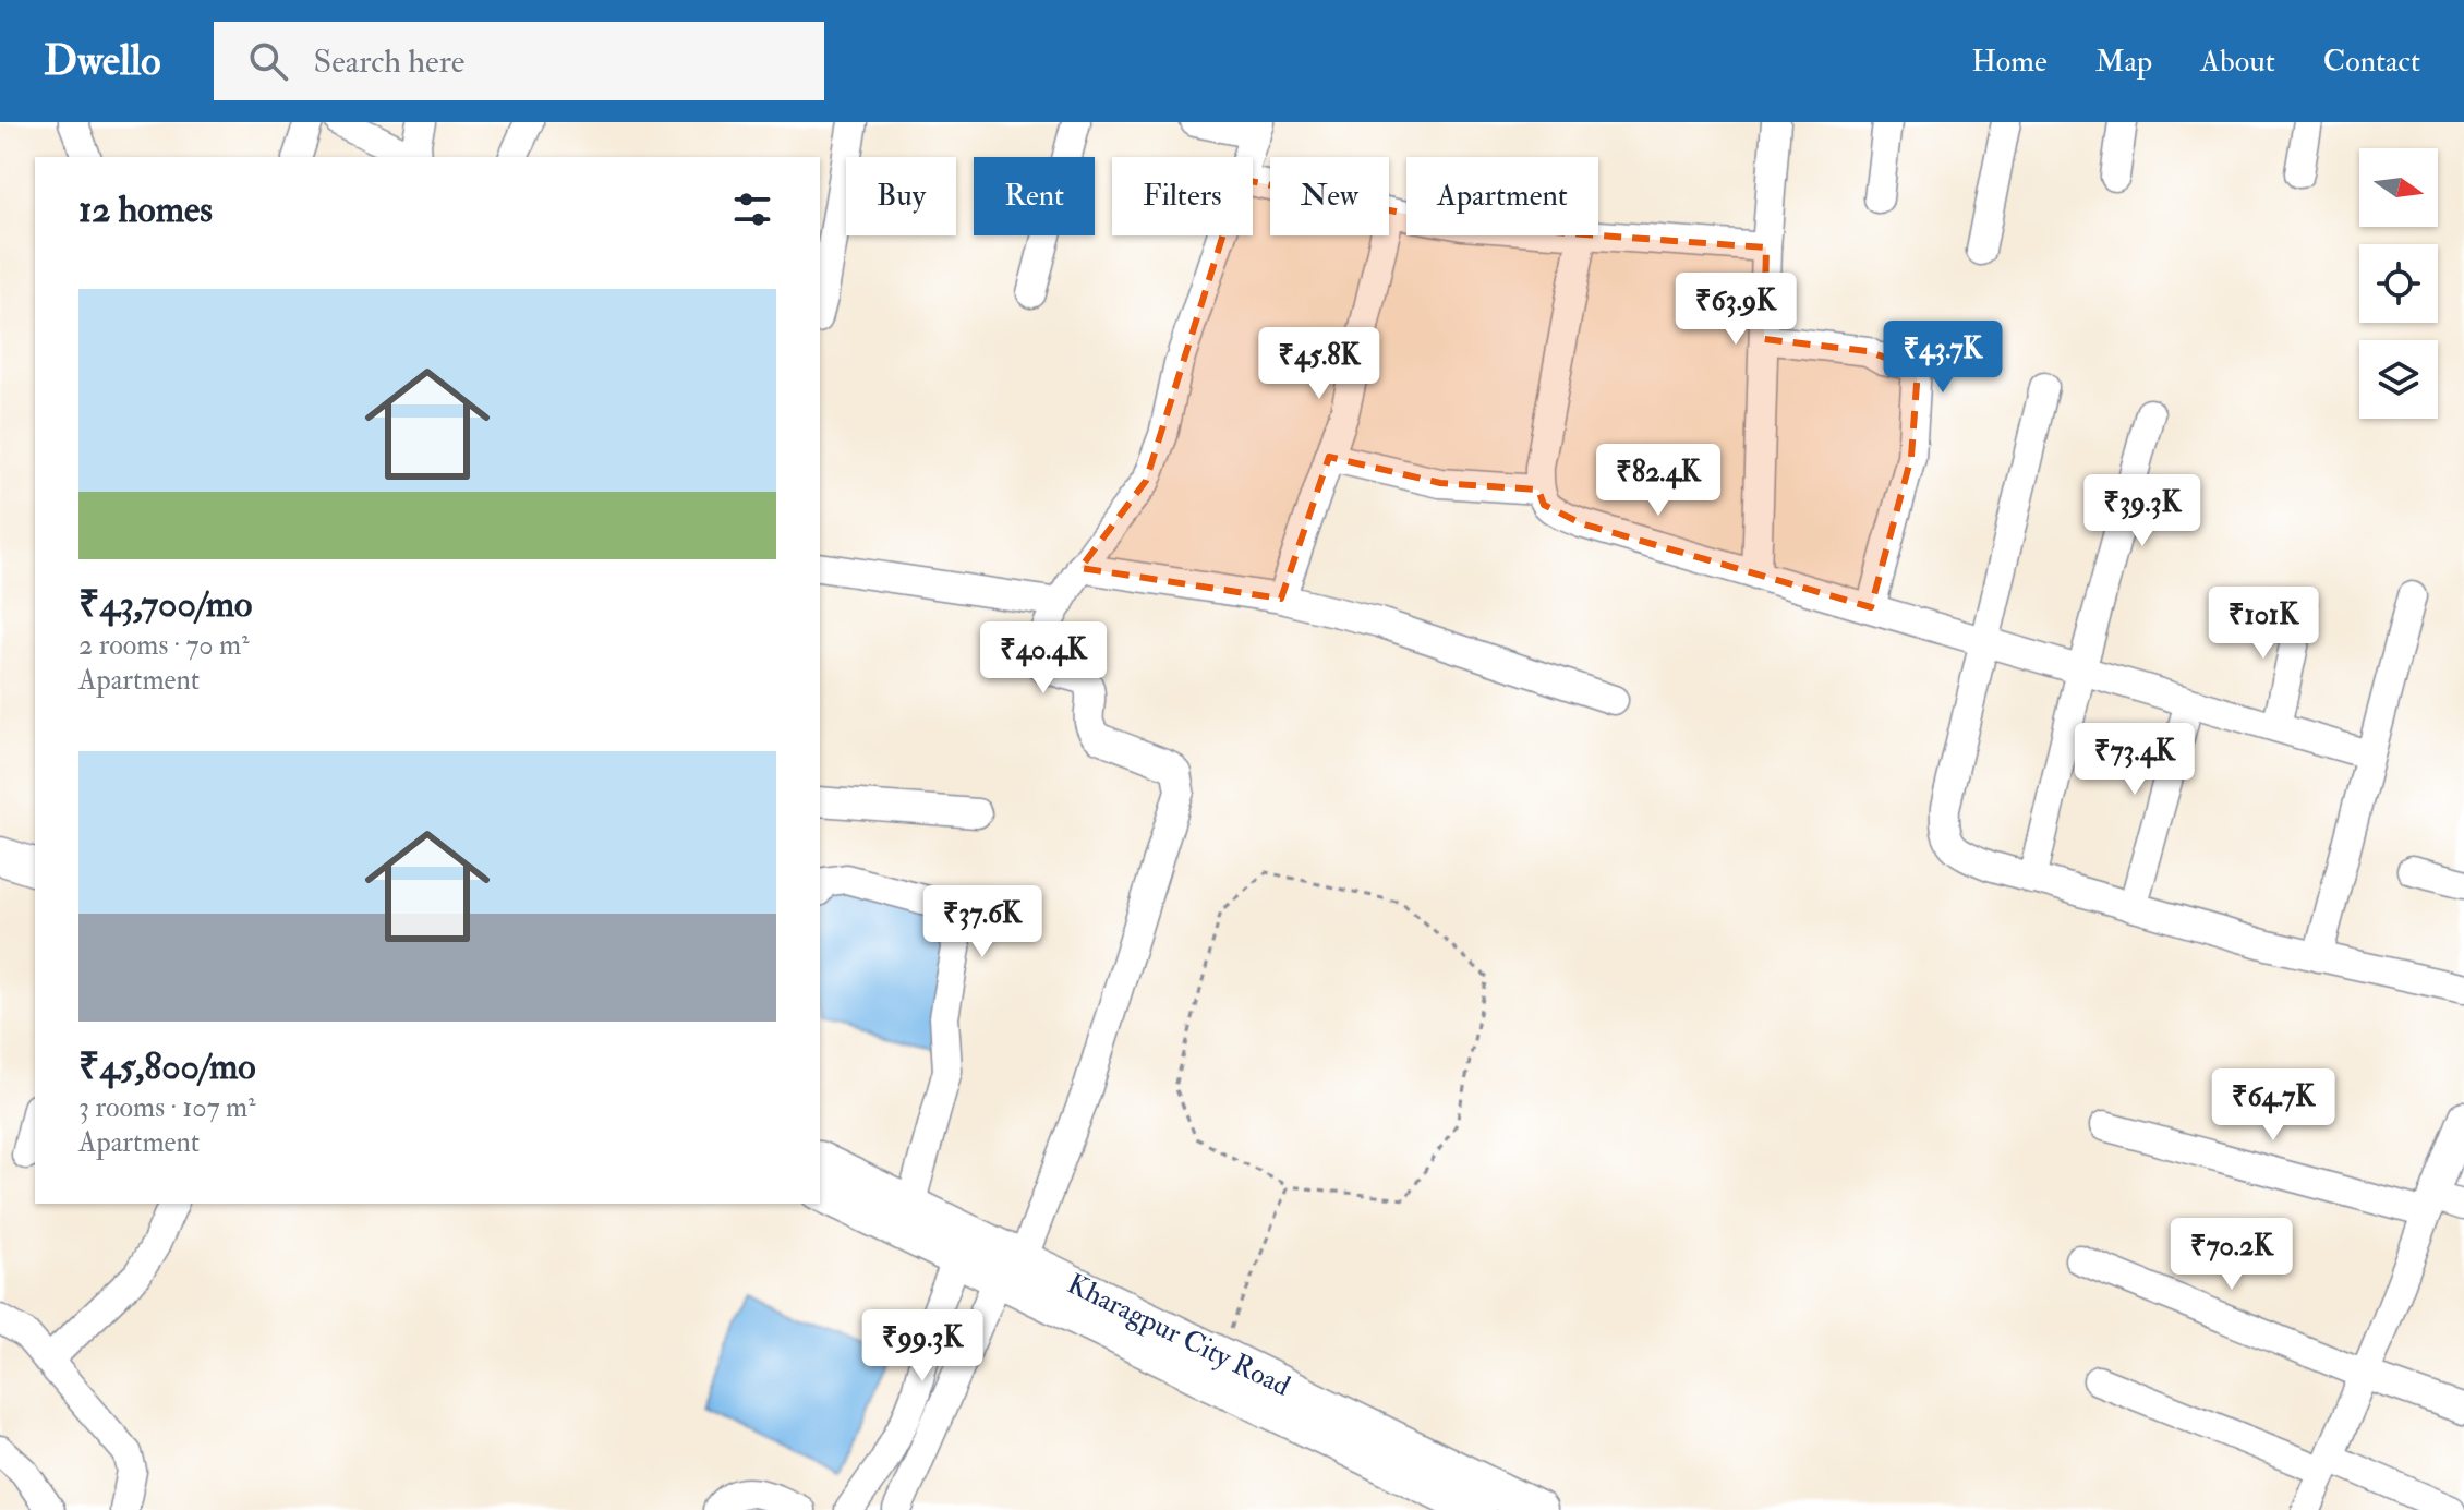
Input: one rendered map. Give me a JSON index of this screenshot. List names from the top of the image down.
{
  "streets": {
    "main road": ["Kharagpur City Road"]
  },
  "north": "right",
  "page": {
    "header": "Dwello",
    "search": "Search here",
    "nav": [
      "Home",
      "Map",
      "About",
      "Contact"
    ],
    "chip": [
      "Buy",
      "Rent",
      "Filters",
      "New",
      "Apartment"
    ],
    "heading": "12 homes",
    "list": [
      {
        "name": "₹43,700/mo",
        "note": "2 rooms · 70 m² · Apartment"
      },
      {
        "name": "₹45,800/mo",
        "note": "3 rooms · 107 m² · Apartment"
      }
    ],
    "price": [
      "₹63.9K",
      "₹43.7K",
      "₹45.8K",
      "₹82.4K",
      "₹39.3K",
      "₹101K",
      "₹40.4K",
      "₹73.4K",
      "₹37.6K",
      "₹64.7K",
      "₹70.2K",
      "₹99.3K"
    ]
  }
}
